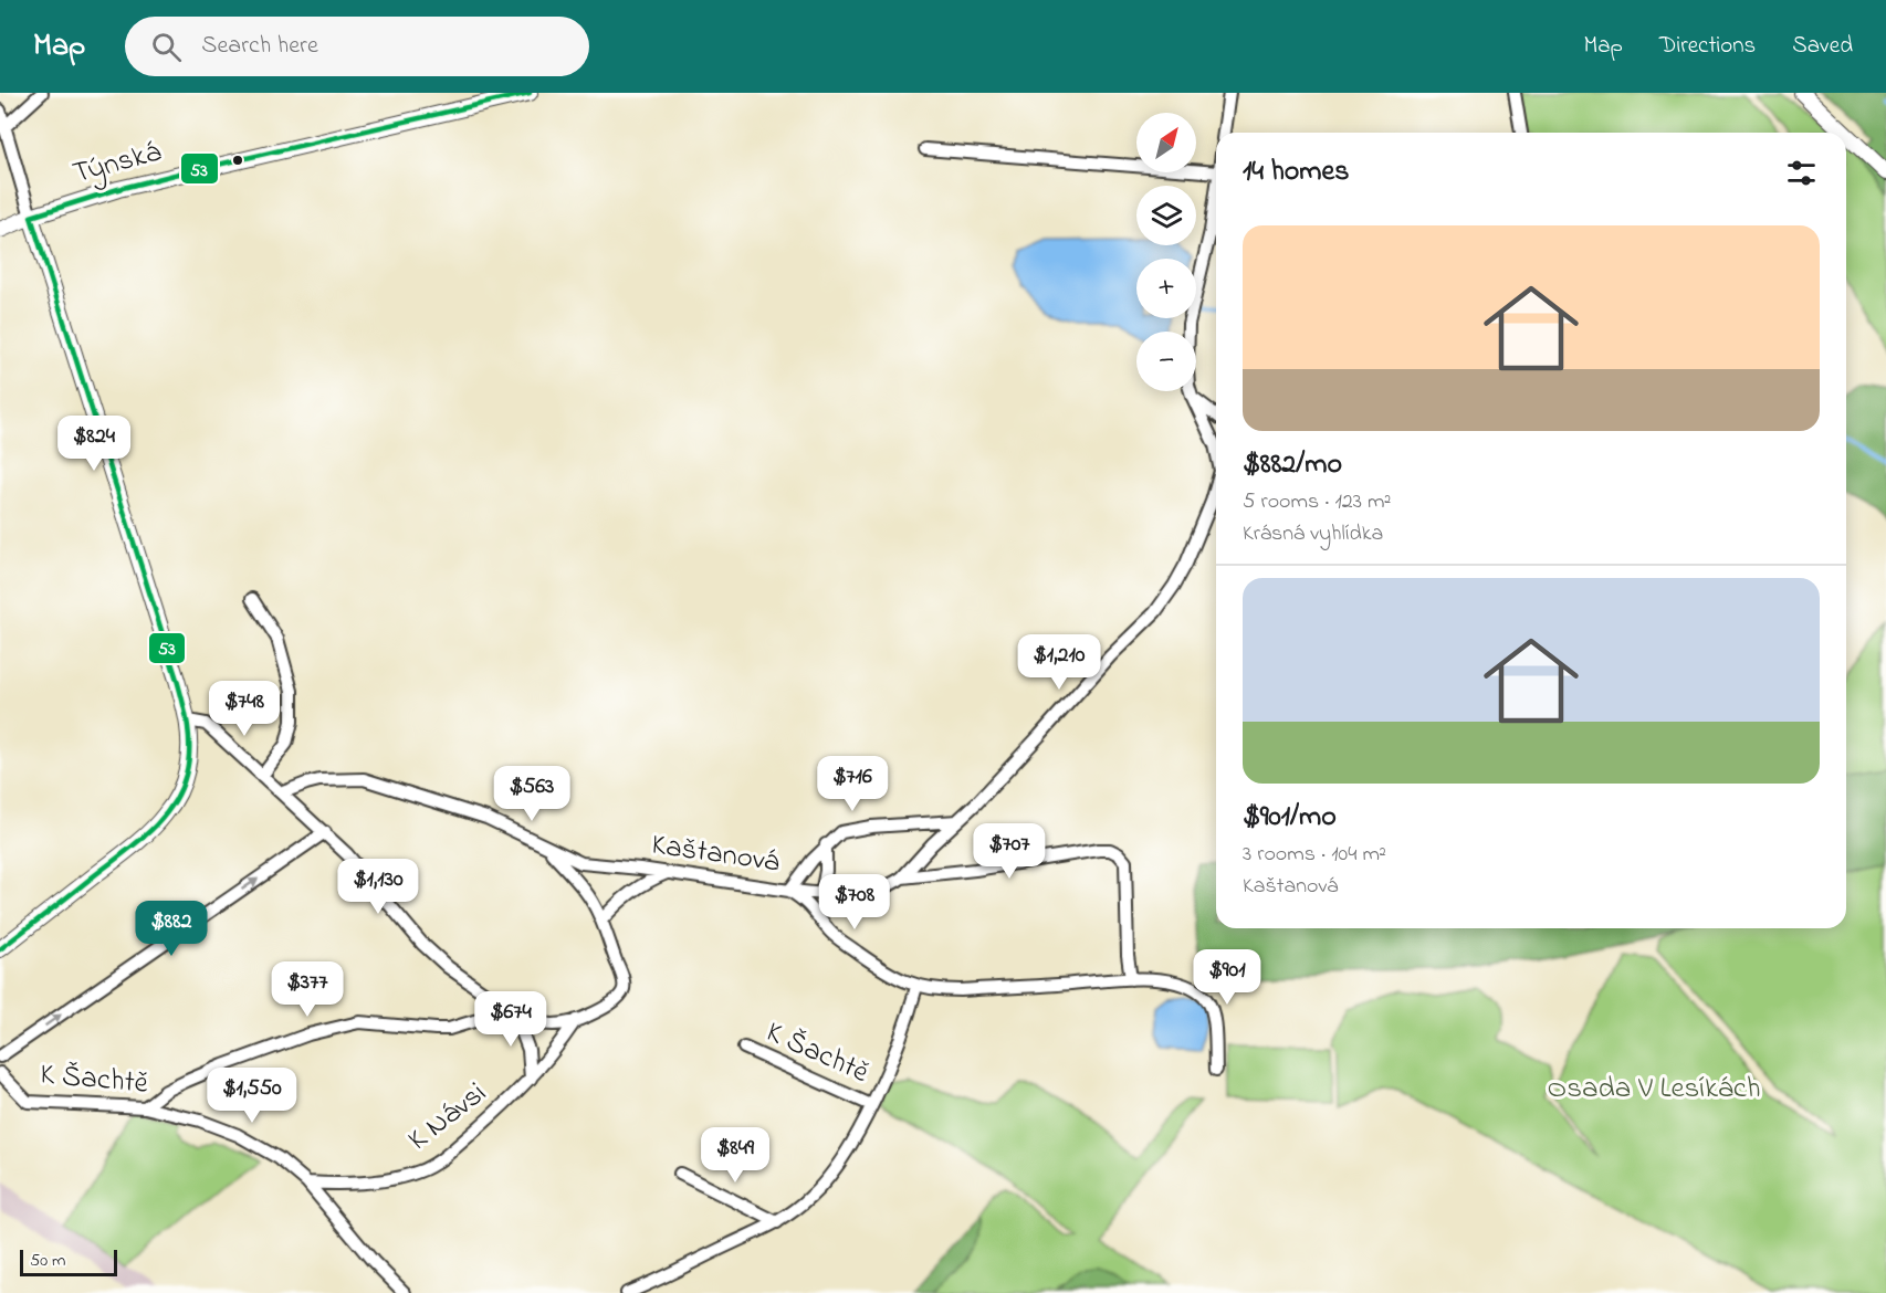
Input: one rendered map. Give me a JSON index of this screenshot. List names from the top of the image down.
{
  "streets": {
    "street": [
      "Týnská",
      "Kaštanová",
      "K Šachtě",
      "K Návsi"
    ]
  },
  "crossings": [
    ["Kaštanová", "K Šachtě"],
    ["K Šachtě", "K Návsi"]
  ],
  "parks": ["Osada V Lesíkách"],
  "lines": ["transit line 53"],
  "scale_bar": "50 m",
  "north": "top right",
  "page": {
    "header": "Map",
    "search": "Search here",
    "nav": ["Map", "Directions", "Saved"],
    "map_buttons": ["+", "−"],
    "heading": "14 homes",
    "list": [
      {
        "name": "$882/mo",
        "note": "5 rooms · 123 m² · Krásná vyhlídka"
      },
      {
        "name": "$901/mo",
        "note": "3 rooms · 104 m² · Kaštanová"
      }
    ],
    "price": [
      "$824",
      "$1,210",
      "$748",
      "$716",
      "$563",
      "$707",
      "$1,130",
      "$708",
      "$882",
      "$901",
      "$377",
      "$674",
      "$1,550",
      "$849"
    ],
    "scale": "50 m"
  }
}
